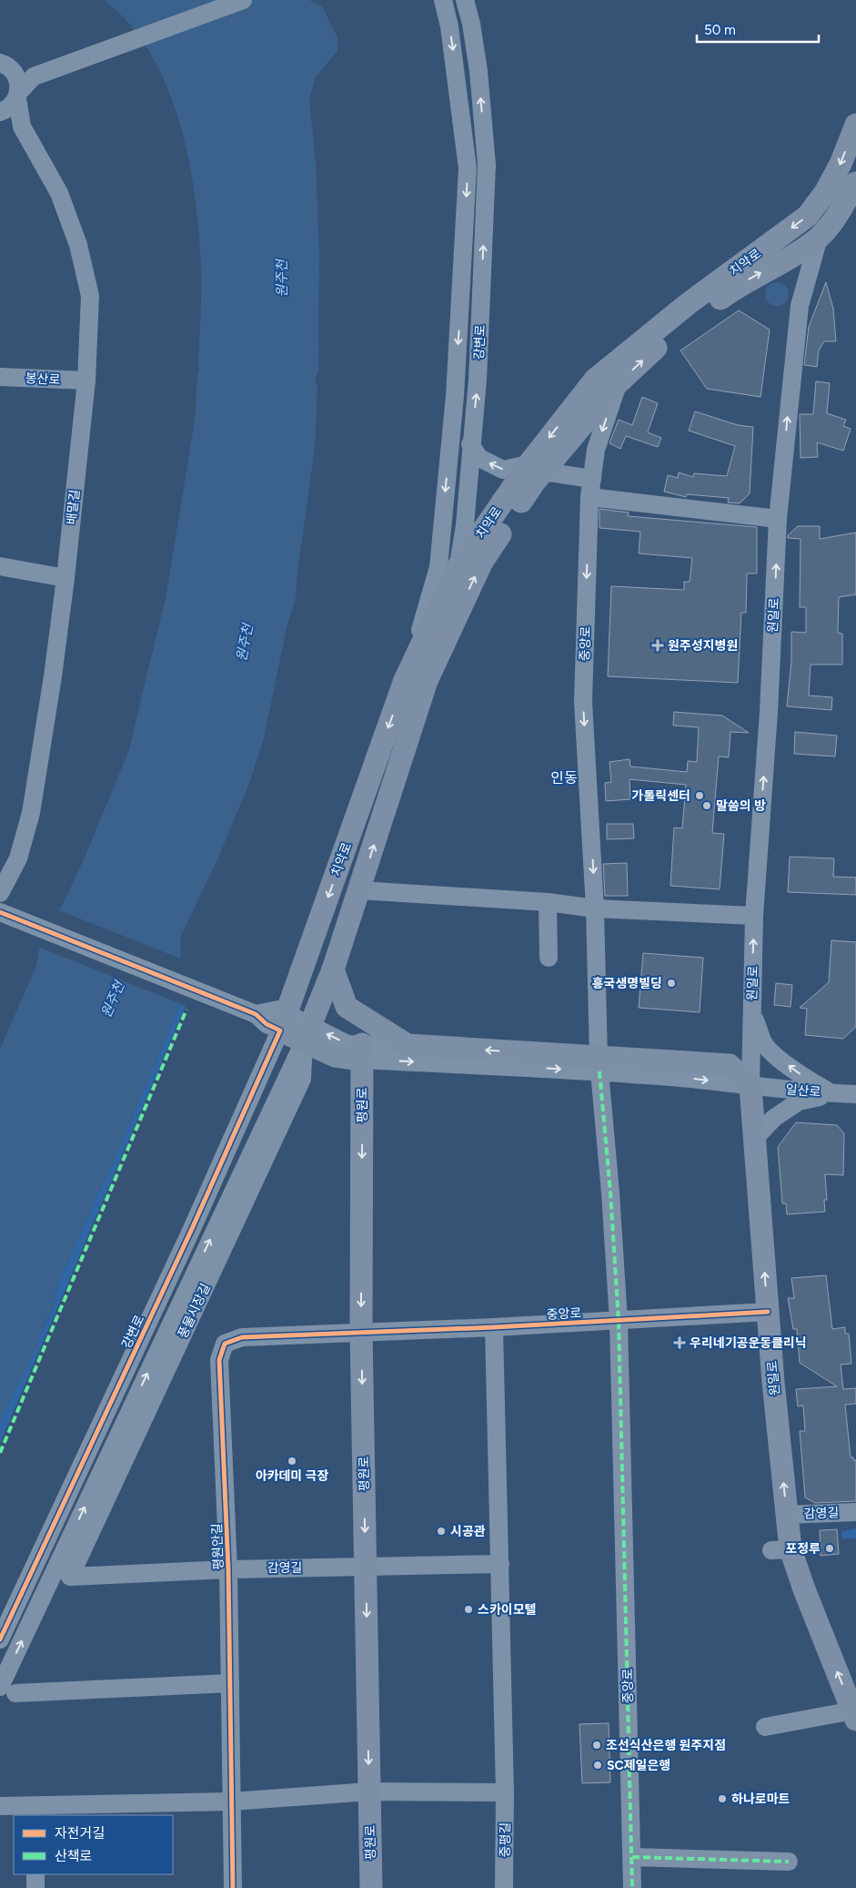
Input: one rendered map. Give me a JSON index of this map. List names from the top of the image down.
{
  "streets": {
    "main road": [
      "치악로",
      "강변로",
      "원일로",
      "평원로"
    ],
    "street": [
      "봉산로",
      "배말길",
      "중앙로",
      "일산로",
      "풍물시장길",
      "감영길",
      "평원안길",
      "중평길"
    ]
  },
  "crossings": [
    ["치악로", "강변로"],
    ["치악로", "원일로"],
    ["치악로", "중앙로"],
    ["치악로", "풍물시장길"],
    ["봉산로", "배말길"],
    ["원일로", "중앙로"],
    ["원일로", "일산로"],
    ["원일로", "감영길"],
    ["중앙로", "평원로"],
    ["중앙로", "평원안길"],
    ["평원로", "감영길"],
    ["평원로", "평원안길"],
    ["풍물시장길", "감영길"],
    ["감영길", "평원안길"]
  ],
  "one_way": ["원일로", "평원로"],
  "districts": ["인동"],
  "water": ["원주천"],
  "places": {
    "health": ["원주성지병원", "우리네기공운동클리닉"],
    "other": [
      "가톨릭센터",
      "말씀의 방",
      "흥국생명빌딩",
      "아카데미 극장",
      "시공관",
      "포정루",
      "스카이모텔",
      "조선식산은행 원주지점",
      "SC제일은행",
      "하나로마트"
    ]
  },
  "legend": ["자전거길", "산책로"],
  "scale_bar": "50 m"
}
